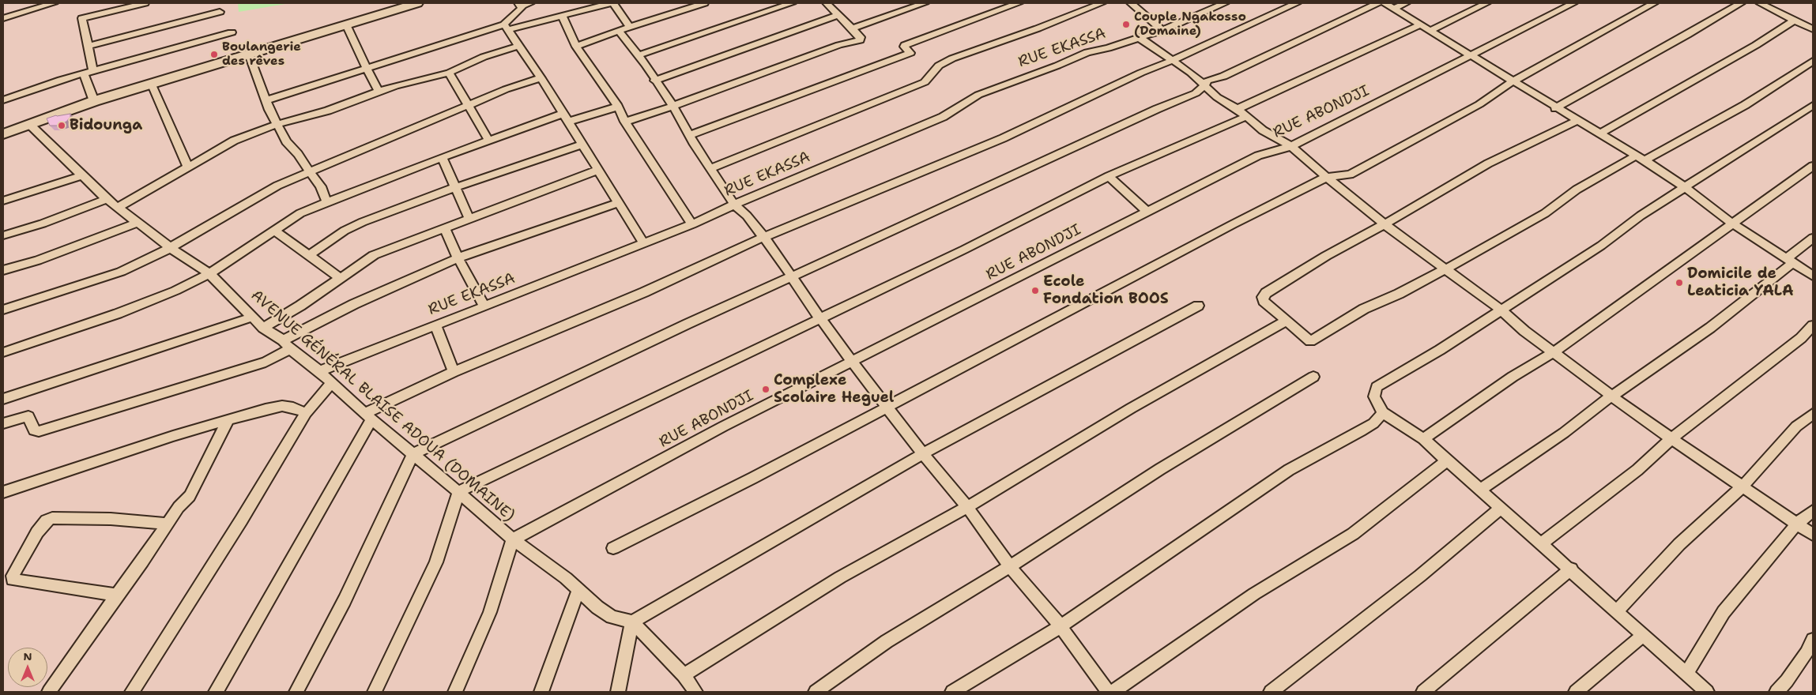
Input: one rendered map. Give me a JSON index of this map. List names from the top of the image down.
{
  "streets": {
    "street": ["RUE EKASSA", "RUE ABONDJI", "AVENUE GÉNÉRAL BLAISE ADOUA (DOMAINE)"]
  },
  "crossings": [
    ["RUE EKASSA", "AVENUE GÉNÉRAL BLAISE ADOUA (DOMAINE)"],
    ["RUE ABONDJI", "AVENUE GÉNÉRAL BLAISE ADOUA (DOMAINE)"]
  ],
  "places": [
    "Couple Ngakosso (Domaine)",
    "Boulangerie des rêves",
    "Bidounga",
    "Domicile de Leaticia YALA",
    "Ecole Fondation BOOS",
    "Complexe Scolaire Heguel"
  ],
  "north": "top"
}
